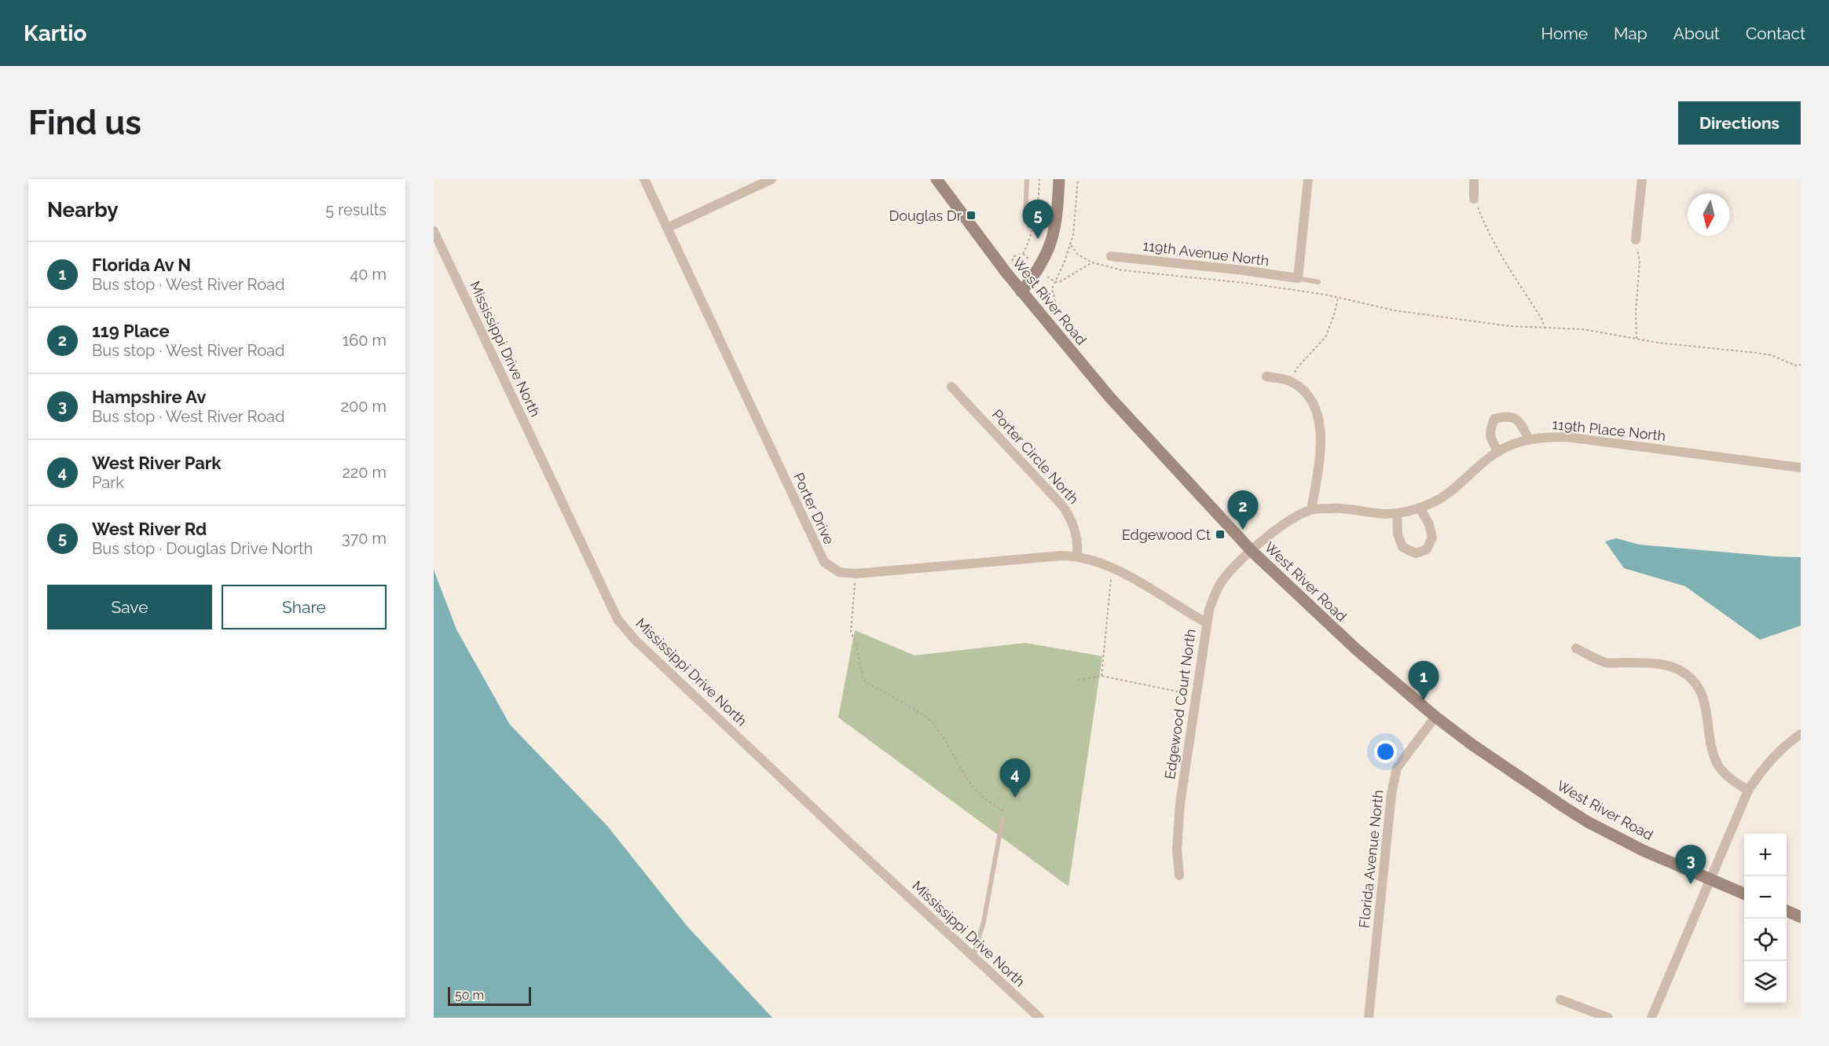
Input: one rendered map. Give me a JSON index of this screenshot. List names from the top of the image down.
{
  "streets": {
    "main road": ["West River Road"],
    "street": [
      "119th Avenue North",
      "Mississippi Drive North",
      "119th Place North",
      "Porter Circle North",
      "Porter Drive",
      "Edgewood Court North",
      "Florida Avenue North"
    ]
  },
  "crossings": [
    ["West River Road", "119th Place North"],
    ["West River Road", "Edgewood Court North"],
    ["West River Road", "Florida Avenue North"],
    ["119th Place North", "Edgewood Court North"],
    ["Porter Circle North", "Porter Drive"],
    ["Porter Drive", "Edgewood Court North"]
  ],
  "places": {
    "transit": ["Douglas Dr", "Edgewood Ct"]
  },
  "scale_bar": "50 m",
  "north": "bottom",
  "page": {
    "header": "Kartio",
    "nav": [
      "Home",
      "Map",
      "About",
      "Contact"
    ],
    "buttons": [
      "Directions",
      ["Save", "Share"]
    ],
    "title": "Find us",
    "heading": ["Nearby", "5 results"],
    "pins": [
      "5",
      "2",
      "1",
      "4",
      "3"
    ],
    "list": [
      {
        "mark": "1",
        "name": "Florida Av N",
        "note": "Bus stop · West River Road",
        "value": "40 m"
      },
      {
        "mark": "2",
        "name": "119 Place",
        "note": "Bus stop · West River Road",
        "value": "160 m"
      },
      {
        "mark": "3",
        "name": "Hampshire Av",
        "note": "Bus stop · West River Road",
        "value": "200 m"
      },
      {
        "mark": "4",
        "name": "West River Park",
        "note": "Park",
        "value": "220 m"
      },
      {
        "mark": "5",
        "name": "West River Rd",
        "note": "Bus stop · Douglas Drive North",
        "value": "370 m"
      }
    ],
    "map_buttons": ["+", "−"],
    "scale": "50 m"
  }
}
